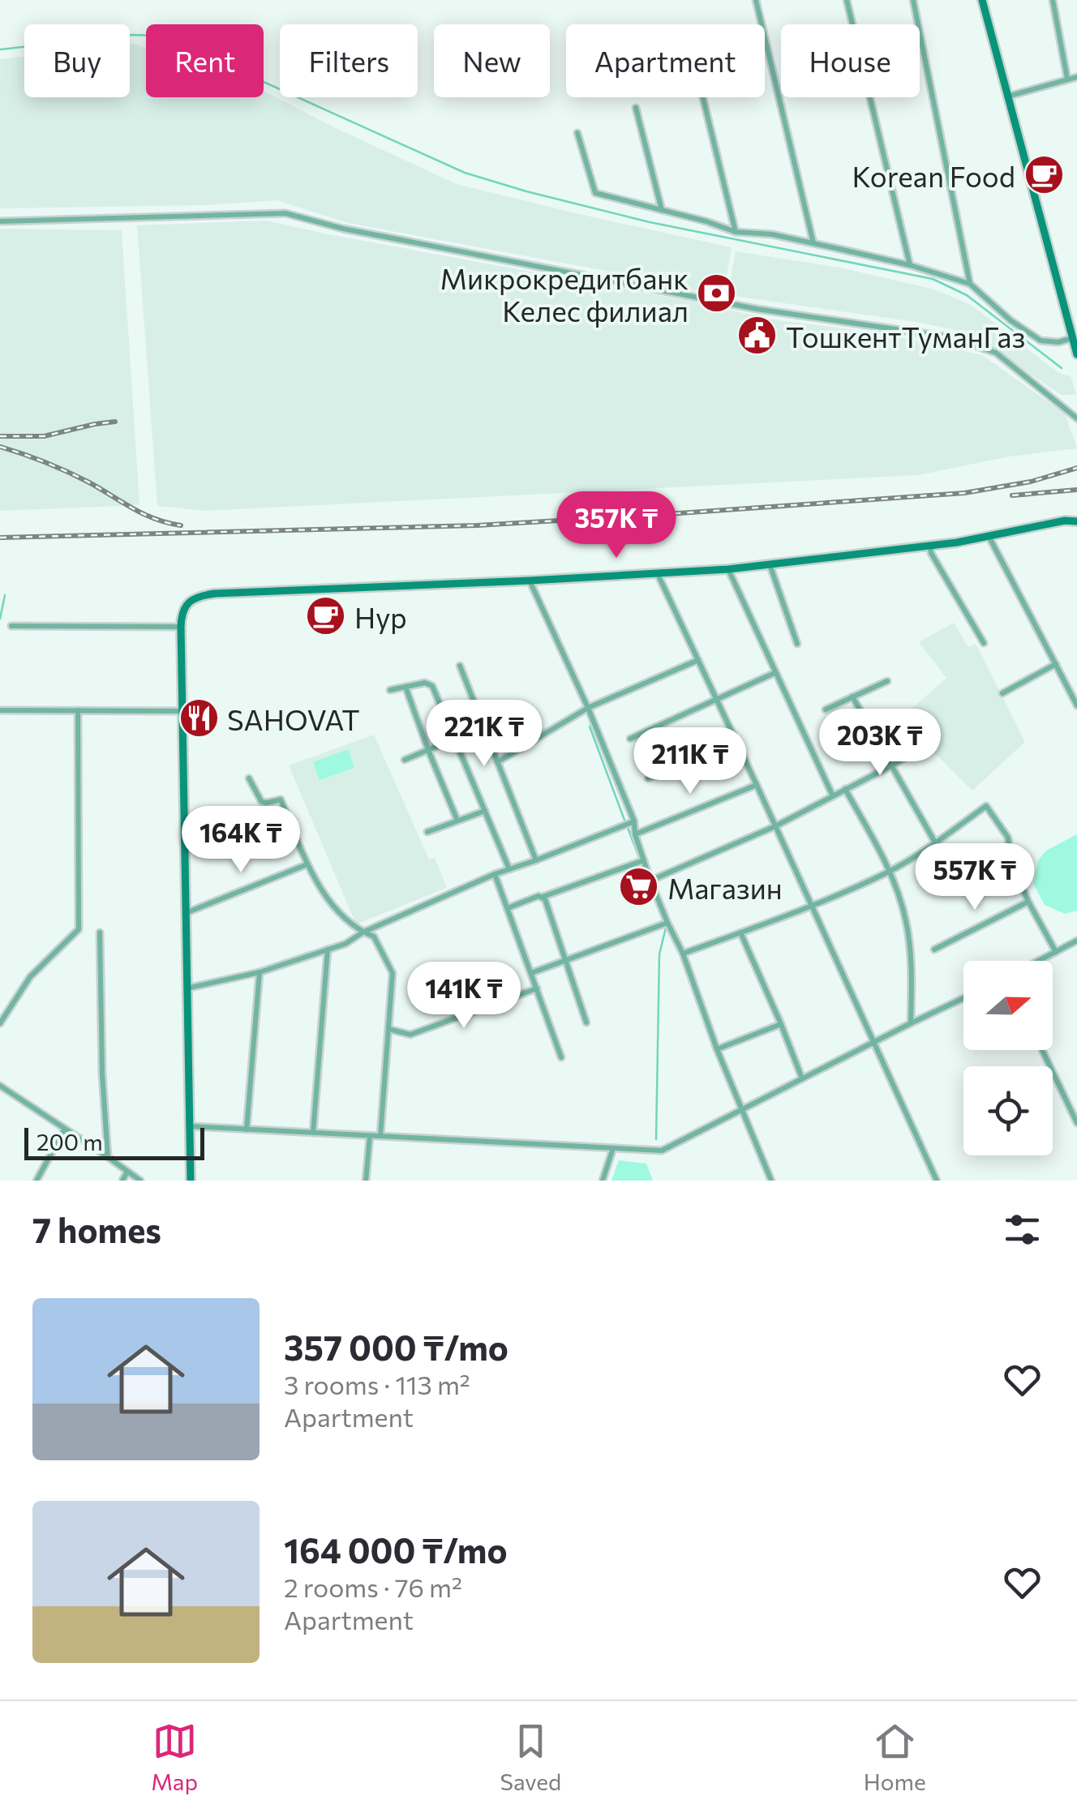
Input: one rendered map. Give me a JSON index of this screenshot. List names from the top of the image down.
{
  "places": {
    "cafe": ["Korean Food", "Нур"],
    "bank": ["Микрокредитбанк Келес филиал"],
    "public building": ["ТошкентТуманГаз"],
    "restaurant": ["SAHOVAT"],
    "supermarket": ["Магазин"]
  },
  "scale_bar": "200 m",
  "north": "right",
  "page": {
    "chip": [
      "Buy",
      "Rent",
      "Filters",
      "New",
      "Apartment",
      "House"
    ],
    "price": [
      "357K ₸",
      "221K ₸",
      "203K ₸",
      "211K ₸",
      "164K ₸",
      "557K ₸",
      "141K ₸"
    ],
    "scale": "200 m",
    "heading": "7 homes",
    "list": [
      {
        "name": "357 000 ₸/mo",
        "note": "3 rooms · 113 m² · Apartment"
      },
      {
        "name": "164 000 ₸/mo",
        "note": "2 rooms · 76 m² · Apartment"
      }
    ],
    "tabs": ["Map", "Saved", "Home"]
  }
}
